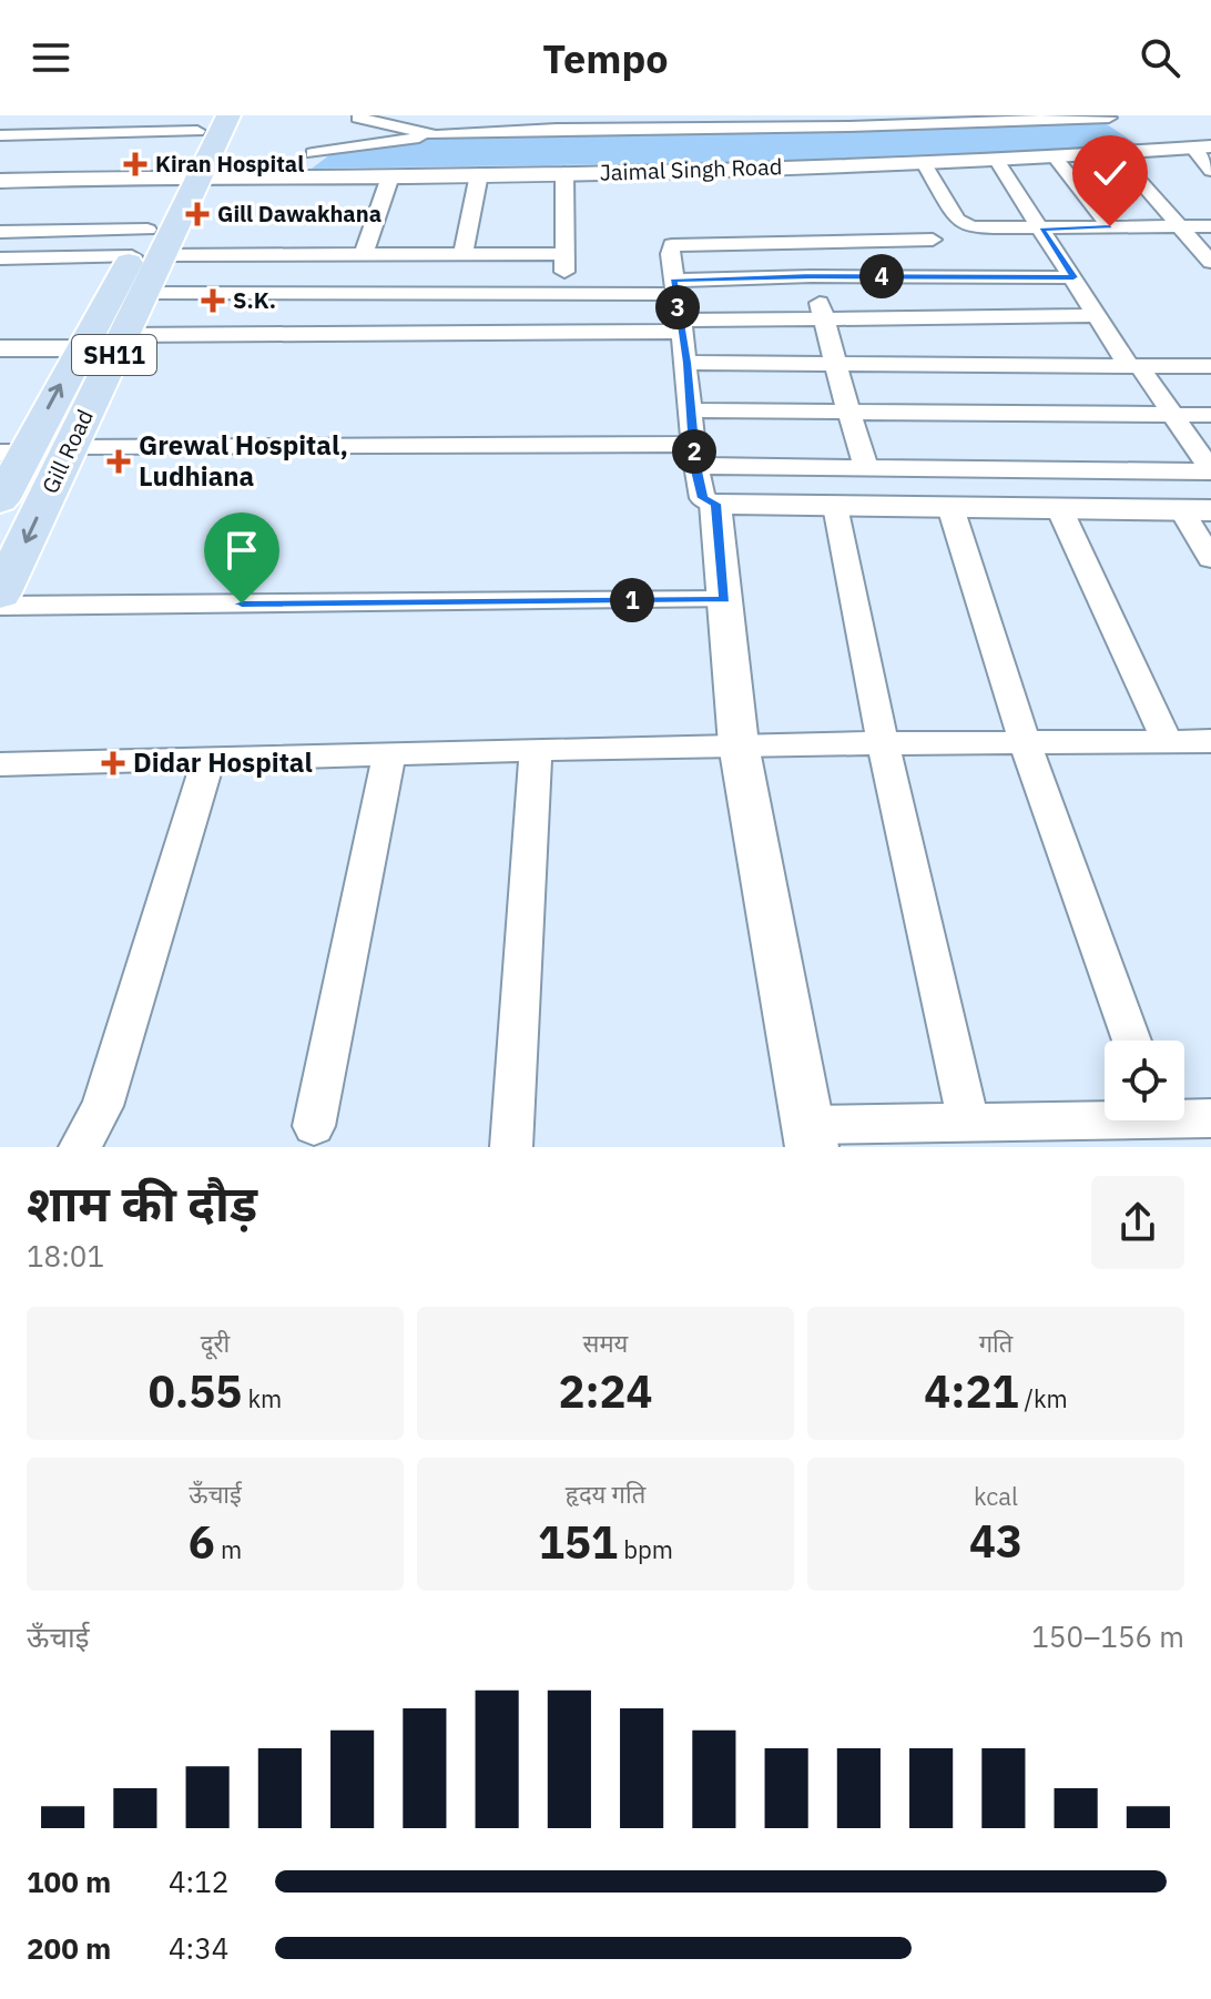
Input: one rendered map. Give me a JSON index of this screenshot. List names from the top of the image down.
{
  "streets": {
    "main road": ["SH11", "Gill Road"],
    "street": ["Jaimal Singh Road"]
  },
  "crossings": [
    ["Jaimal Singh Road", "Gill Road"]
  ],
  "places": {
    "health": [
      "Kiran Hospital",
      "Gill Dawakhana",
      "S.K.",
      "Grewal Hospital, Ludhiana",
      "Didar Hospital"
    ]
  },
  "page": {
    "header": "Tempo",
    "pins": [
      "4",
      "3",
      "2",
      "1"
    ],
    "heading": ["शाम की दौड़", "18:01"],
    "stats": [
      ["दूरी", "0.55 km"],
      ["समय", "2:24"],
      ["गति", "4:21 /km"],
      ["ऊँचाई", "6 m"],
      ["हृदय गति", "151 bpm"],
      ["kcal", "43"]
    ],
    "chart": ["ऊँचाई", "150–156 m"],
    "list": [
      {
        "name": "100 m",
        "note": "4:12"
      },
      {
        "name": "200 m",
        "note": "4:34"
      }
    ]
  }
}
